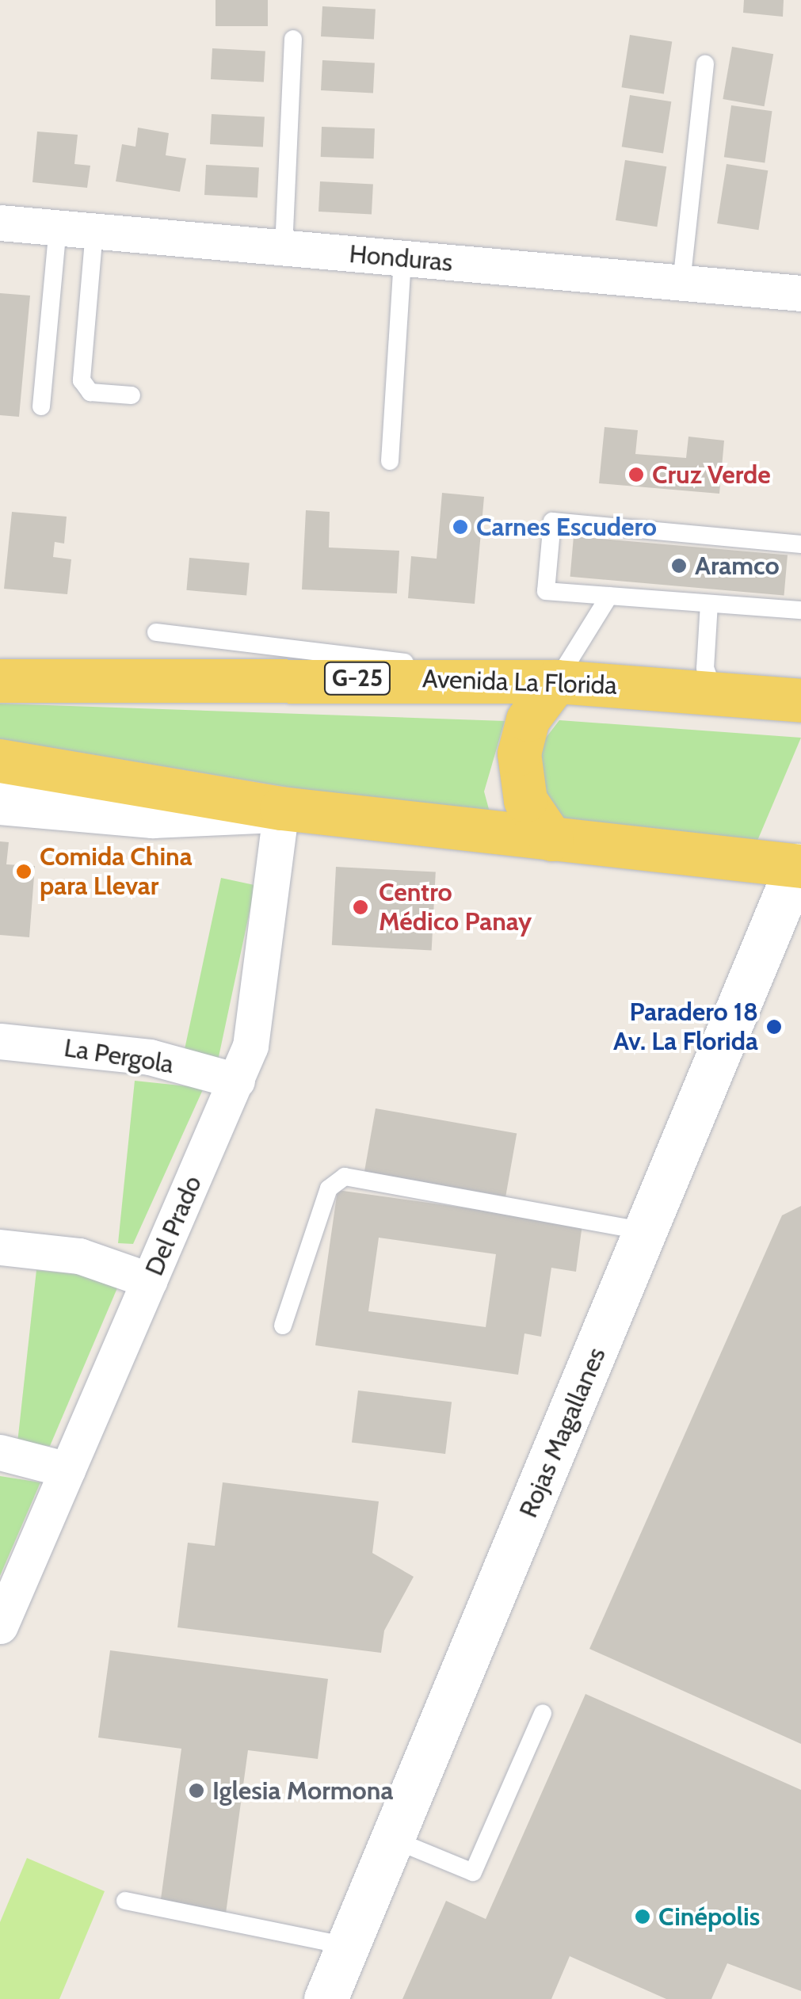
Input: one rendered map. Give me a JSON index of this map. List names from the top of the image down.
{
  "streets": {
    "main road": ["G-25", "Avenida La Florida"],
    "street": [
      "Honduras",
      "La Pergola",
      "Del Prado",
      "Rojas Magallanes"
    ]
  },
  "crossings": [
    ["La Pergola", "Del Prado"]
  ],
  "places": [
    "Cruz Verde",
    "Carnes Escudero",
    "Aramco",
    "Comida China para Llevar",
    "Centro Médico Panay",
    "Paradero 18 Av. La Florida",
    "Iglesia Mormona",
    "Cinépolis"
  ]
}
